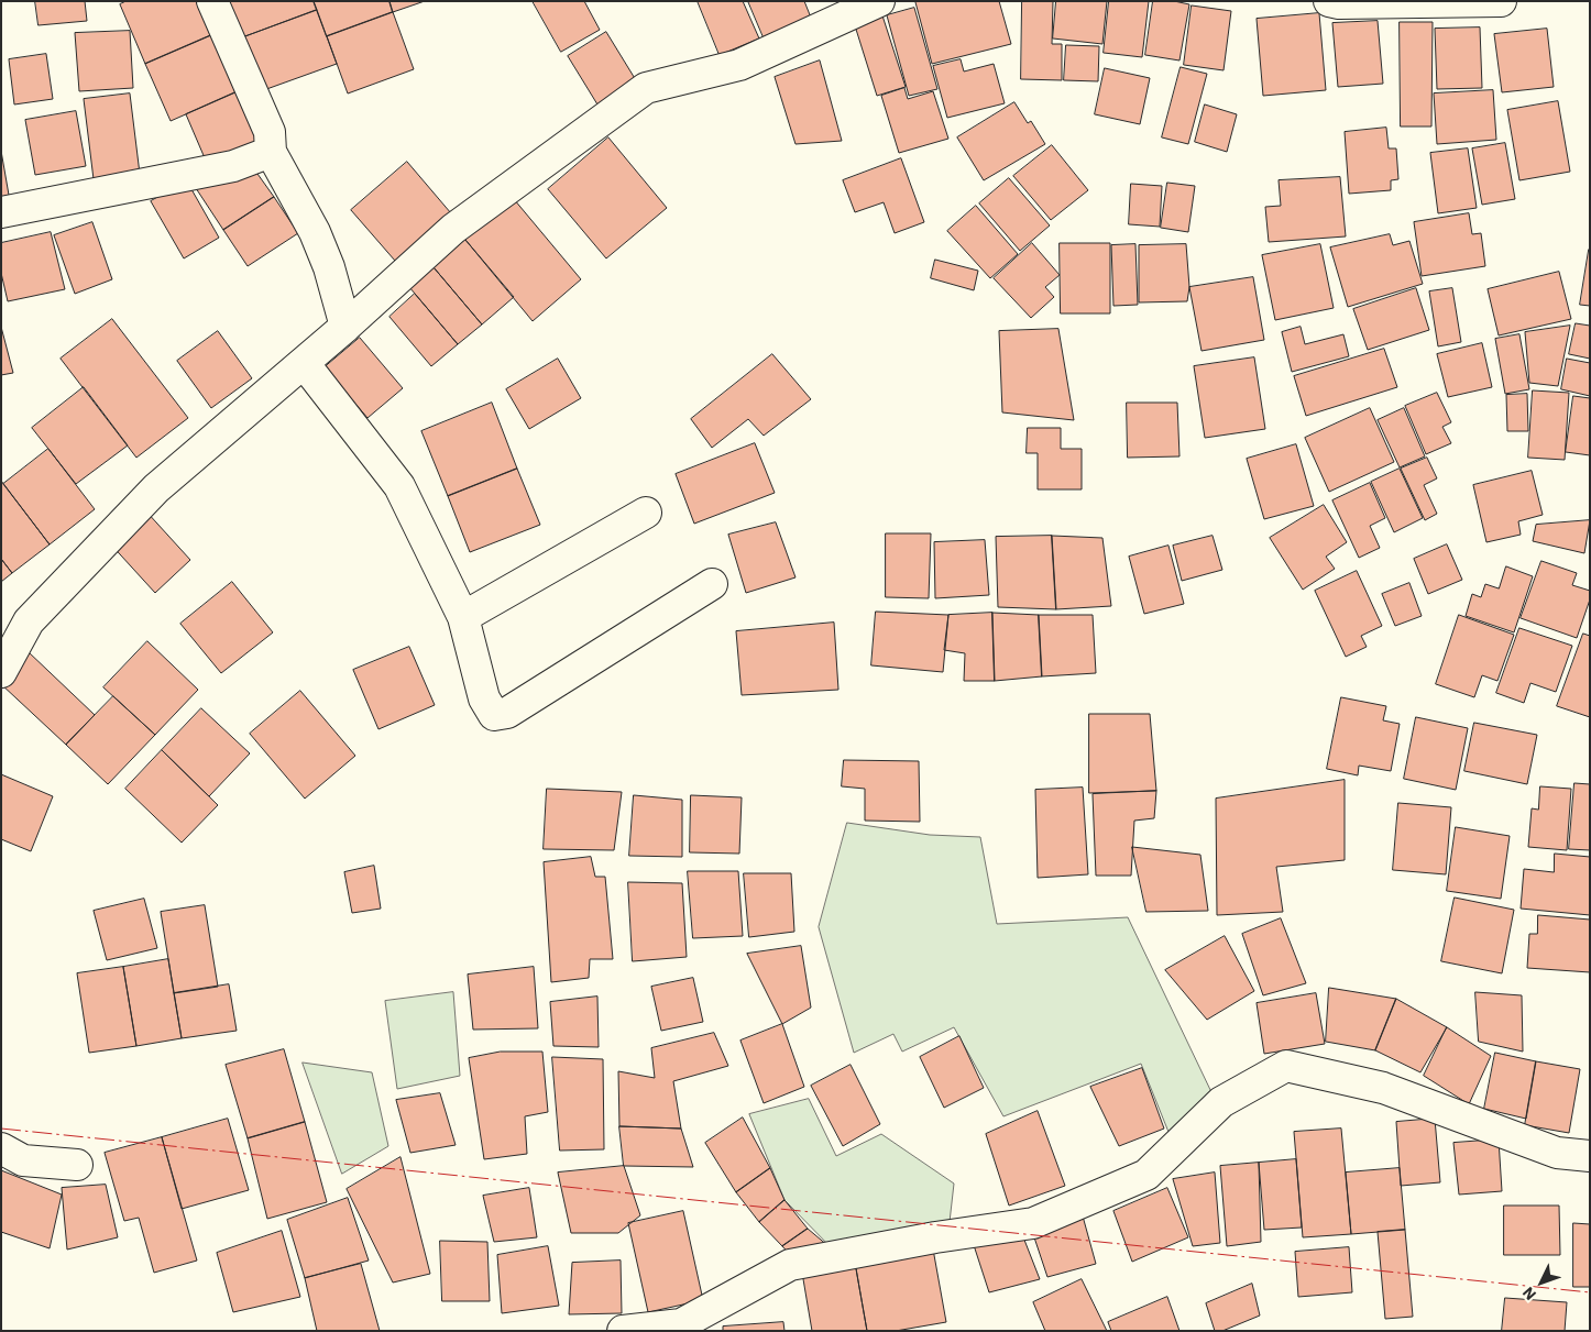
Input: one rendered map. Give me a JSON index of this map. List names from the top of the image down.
{
  "north": "bottom left"
}
